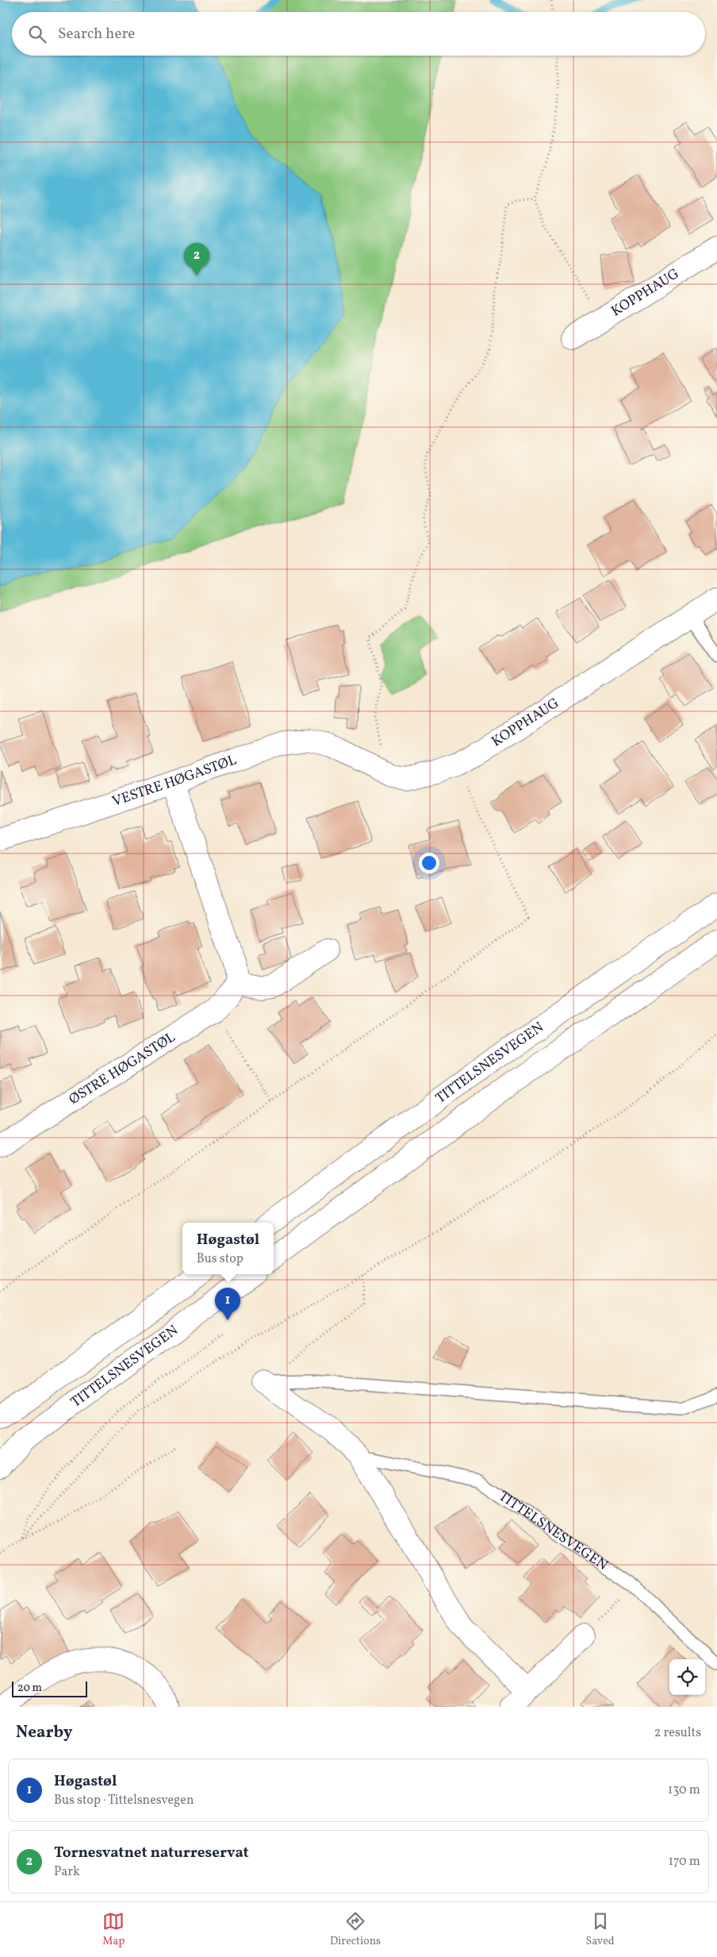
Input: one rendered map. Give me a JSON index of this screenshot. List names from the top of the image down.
{
  "streets": {
    "street": [
      "KOPPHAUG",
      "VESTRE HØGASTØL",
      "TITTELSNESVEGEN",
      "ØSTRE HØGASTØL"
    ]
  },
  "crossings": [
    ["KOPPHAUG", "VESTRE HØGASTØL"]
  ],
  "scale_bar": "20 m",
  "page": {
    "search": "Search here",
    "pins": ["2", "1"],
    "popup": ["Høgastøl", "Bus stop"],
    "scale": "20 m",
    "heading": ["Nearby", "2 results"],
    "list": [
      {
        "mark": "1",
        "name": "Høgastøl",
        "note": "Bus stop · Tittelsnesvegen",
        "value": "130 m"
      },
      {
        "mark": "2",
        "name": "Tornesvatnet naturreservat",
        "note": "Park",
        "value": "170 m"
      }
    ],
    "nav": ["Map", "Directions", "Saved"]
  }
}
